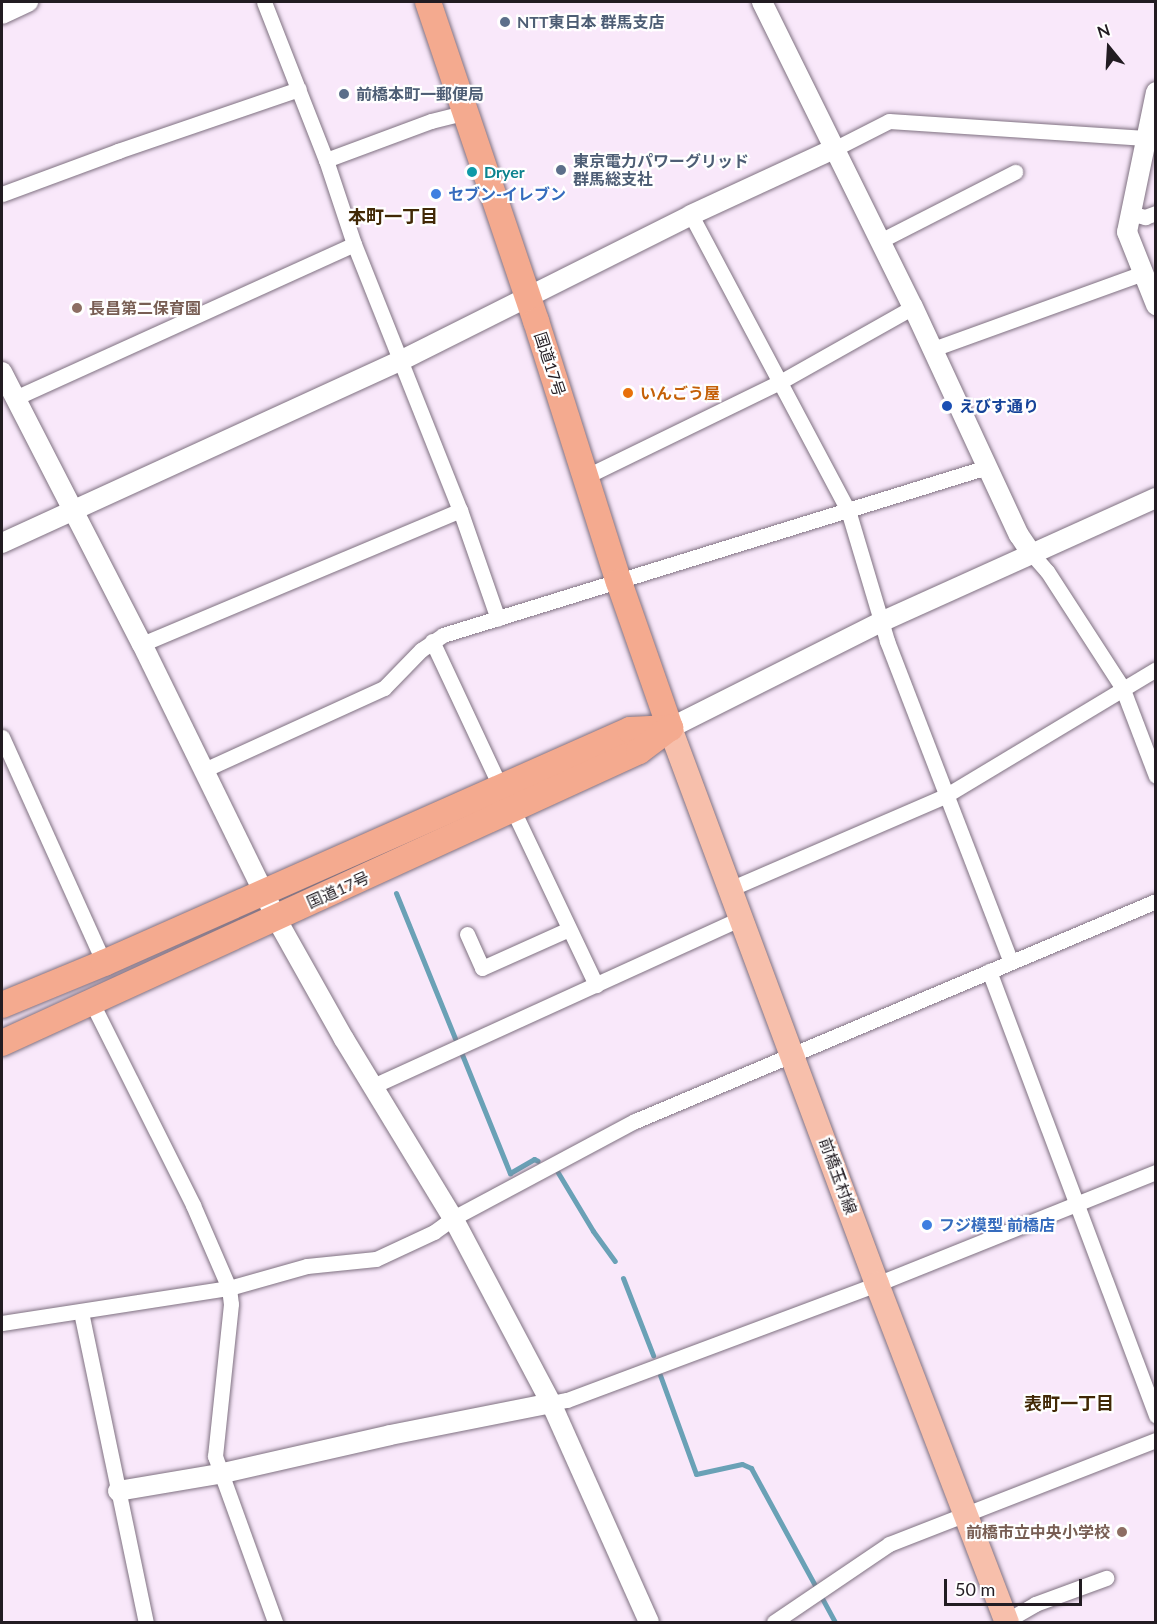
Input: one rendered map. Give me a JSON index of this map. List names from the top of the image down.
{
  "streets": {
    "highway": ["国道17号"],
    "main road": ["前橋玉村線"]
  },
  "crossings": [
    ["国道17号", "前橋玉村線"]
  ],
  "districts": ["本町一丁目", "表町一丁目"],
  "places": [
    "NTT東日本 群馬支店",
    "前橋本町一郵便局",
    "東京電力パワーグリッド 群馬総支社",
    "Dryer",
    "セブン-イレブン",
    "長昌第二保育園",
    "いんごう屋",
    "えびす通り",
    "フジ模型 前橋店",
    "前橋市立中央小学校"
  ],
  "scale_bar": "50 m",
  "north": "top"
}
